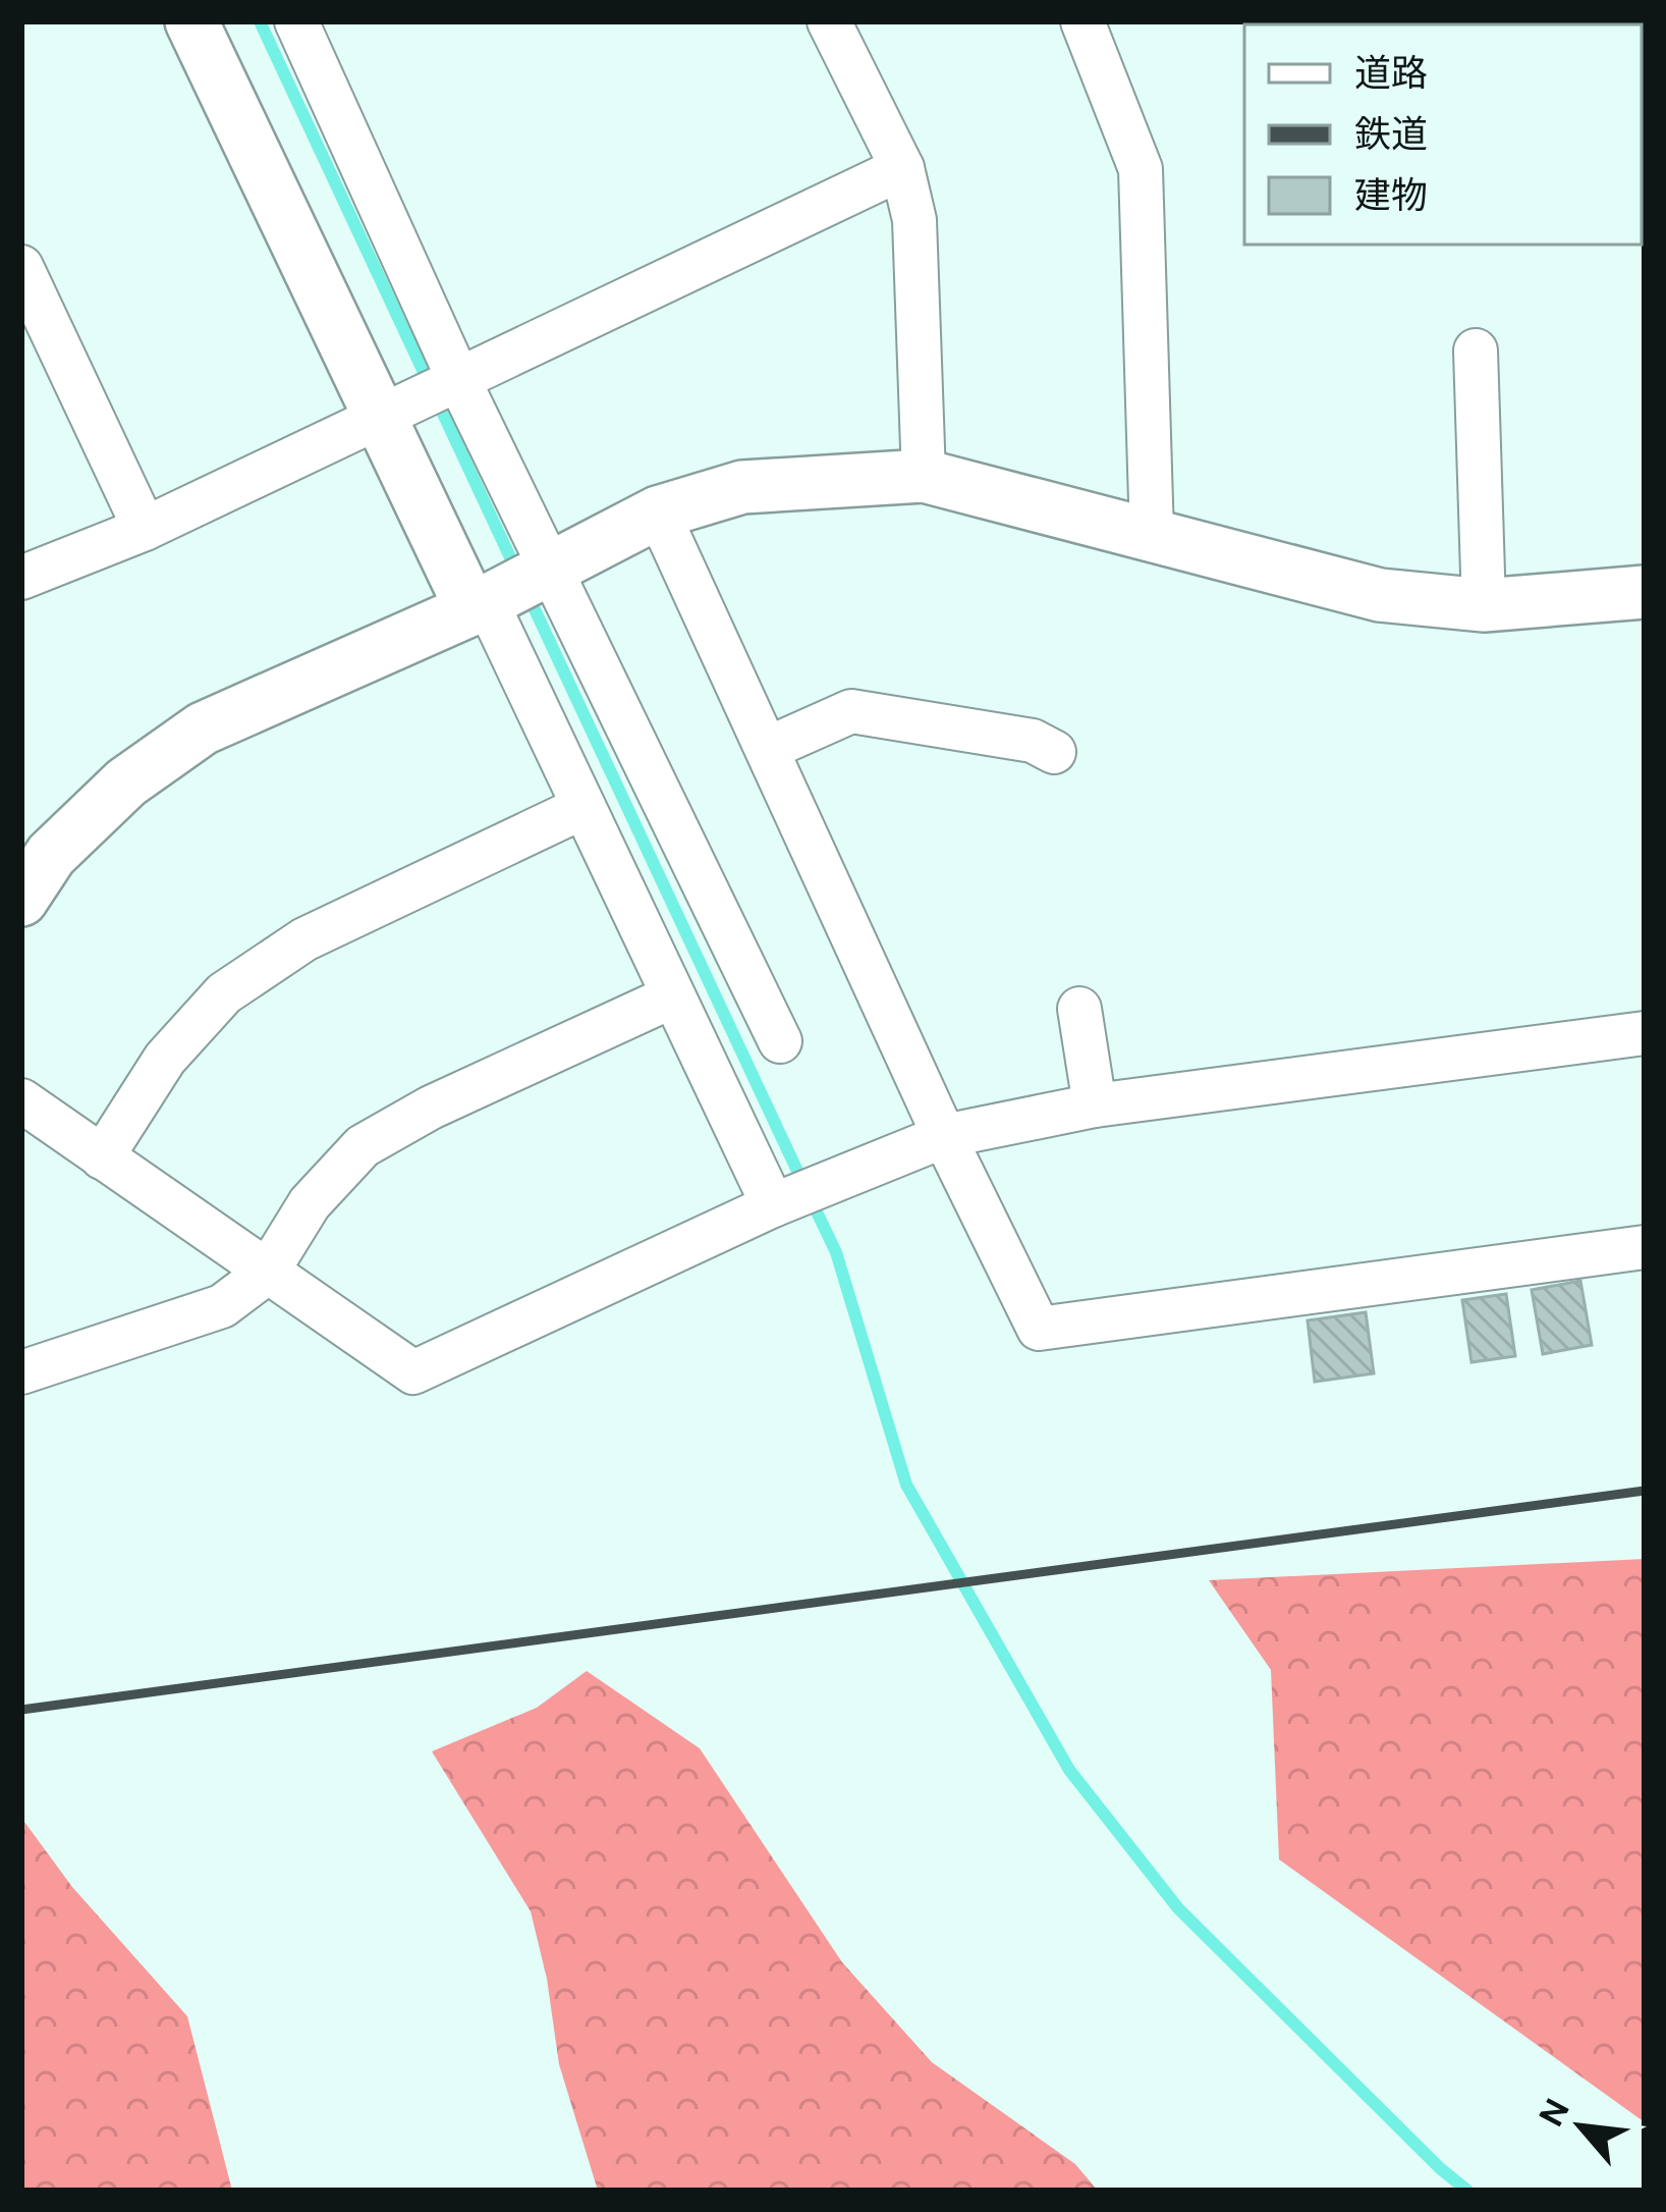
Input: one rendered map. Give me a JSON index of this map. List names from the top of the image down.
{
  "legend": ["道路", "鉄道", "建物"],
  "north": "top left"
}
